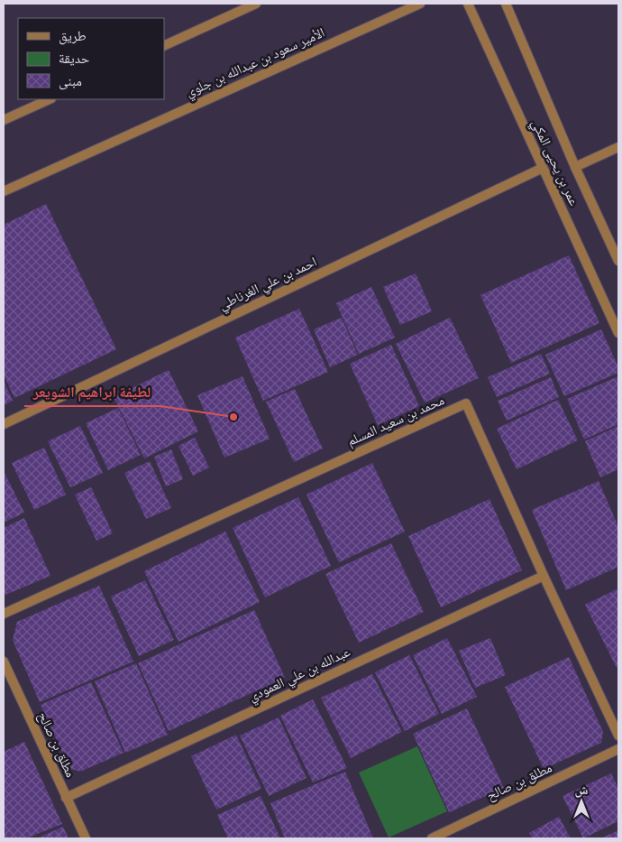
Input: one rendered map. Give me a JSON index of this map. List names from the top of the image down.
{
  "streets": {
    "street": [
      "الأمير سعود بن عبدالله بن جلوي",
      "عمر بن يحيى المكي",
      "احمد بن علي الغرناطي",
      "محمد بن سعيد المسلم",
      "عبدالله بن علي العمودي",
      "مطلق بن صالح"
    ]
  },
  "crossings": [
    ["عمر بن يحيى المكي", "احمد بن علي الغرناطي"],
    ["محمد بن سعيد المسلم", "عبدالله بن علي العمودي"],
    ["عبدالله بن علي العمودي", "مطلق بن صالح"]
  ],
  "places": ["لطيفة ابراهيم الشويعر"],
  "legend": ["طريق", "حديقة", "مبنى"],
  "north": "top"
}
